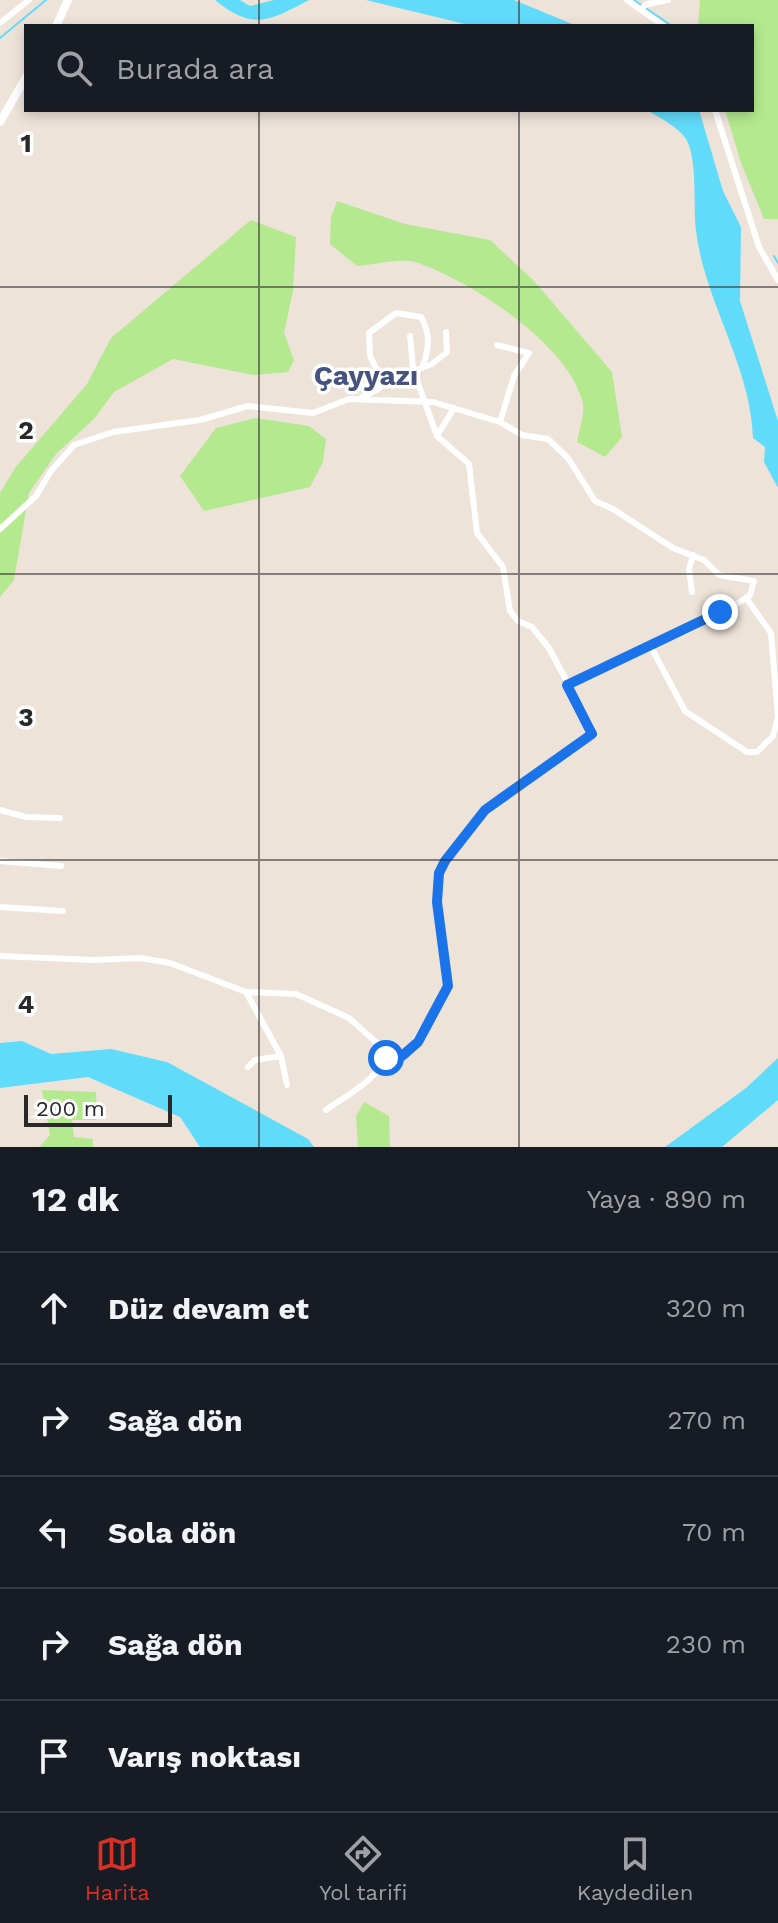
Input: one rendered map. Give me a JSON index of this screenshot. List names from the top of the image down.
{
  "districts": ["Çayyazı"],
  "scale_bar": "200 m",
  "page": {
    "search": "Burada ara",
    "scale": "200 m",
    "heading": ["12 dk", "Yaya · 890 m"],
    "list": [
      ["Düz devam et", "320 m"],
      ["Sağa dön", "270 m"],
      ["Sola dön", "70 m"],
      ["Sağa dön", "230 m"],
      "Varış noktası"
    ],
    "nav": ["Harita", "Yol tarifi", "Kaydedilen"]
  },
  "grid": {
    "rows": [
      "1",
      "2",
      "3",
      "4"
    ]
  }
}
